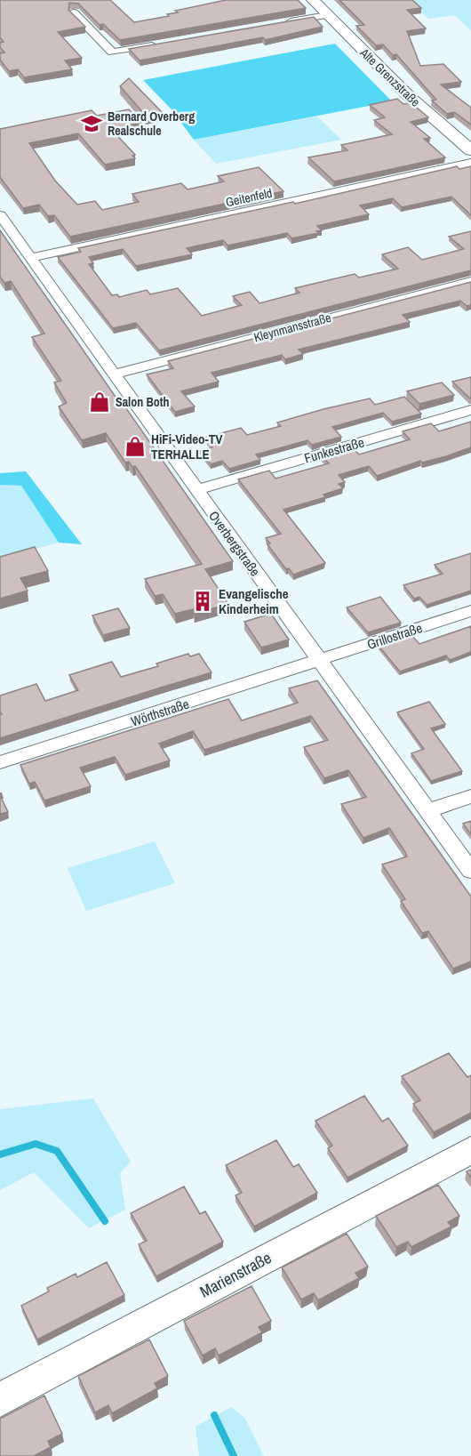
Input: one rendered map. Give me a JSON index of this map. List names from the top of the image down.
{
  "streets": {
    "street": [
      "Alte Grenzstraße",
      "Geitenfeld",
      "Kleynmansstraße",
      "Funkestraße",
      "Overbergstraße",
      "Grillostraße",
      "Wörthstraße",
      "Marienstraße"
    ]
  },
  "crossings": [
    ["Geitenfeld", "Overbergstraße"],
    ["Kleynmansstraße", "Overbergstraße"],
    ["Funkestraße", "Overbergstraße"],
    ["Overbergstraße", "Grillostraße"],
    ["Overbergstraße", "Wörthstraße"],
    ["Grillostraße", "Wörthstraße"]
  ],
  "places": {
    "school or university": ["Bernard Overberg Realschule"],
    "shop": ["Salon Both", "HiFi-Video-TV TERHALLE"],
    "building": ["Evangelische Kinderheim"]
  }
}
